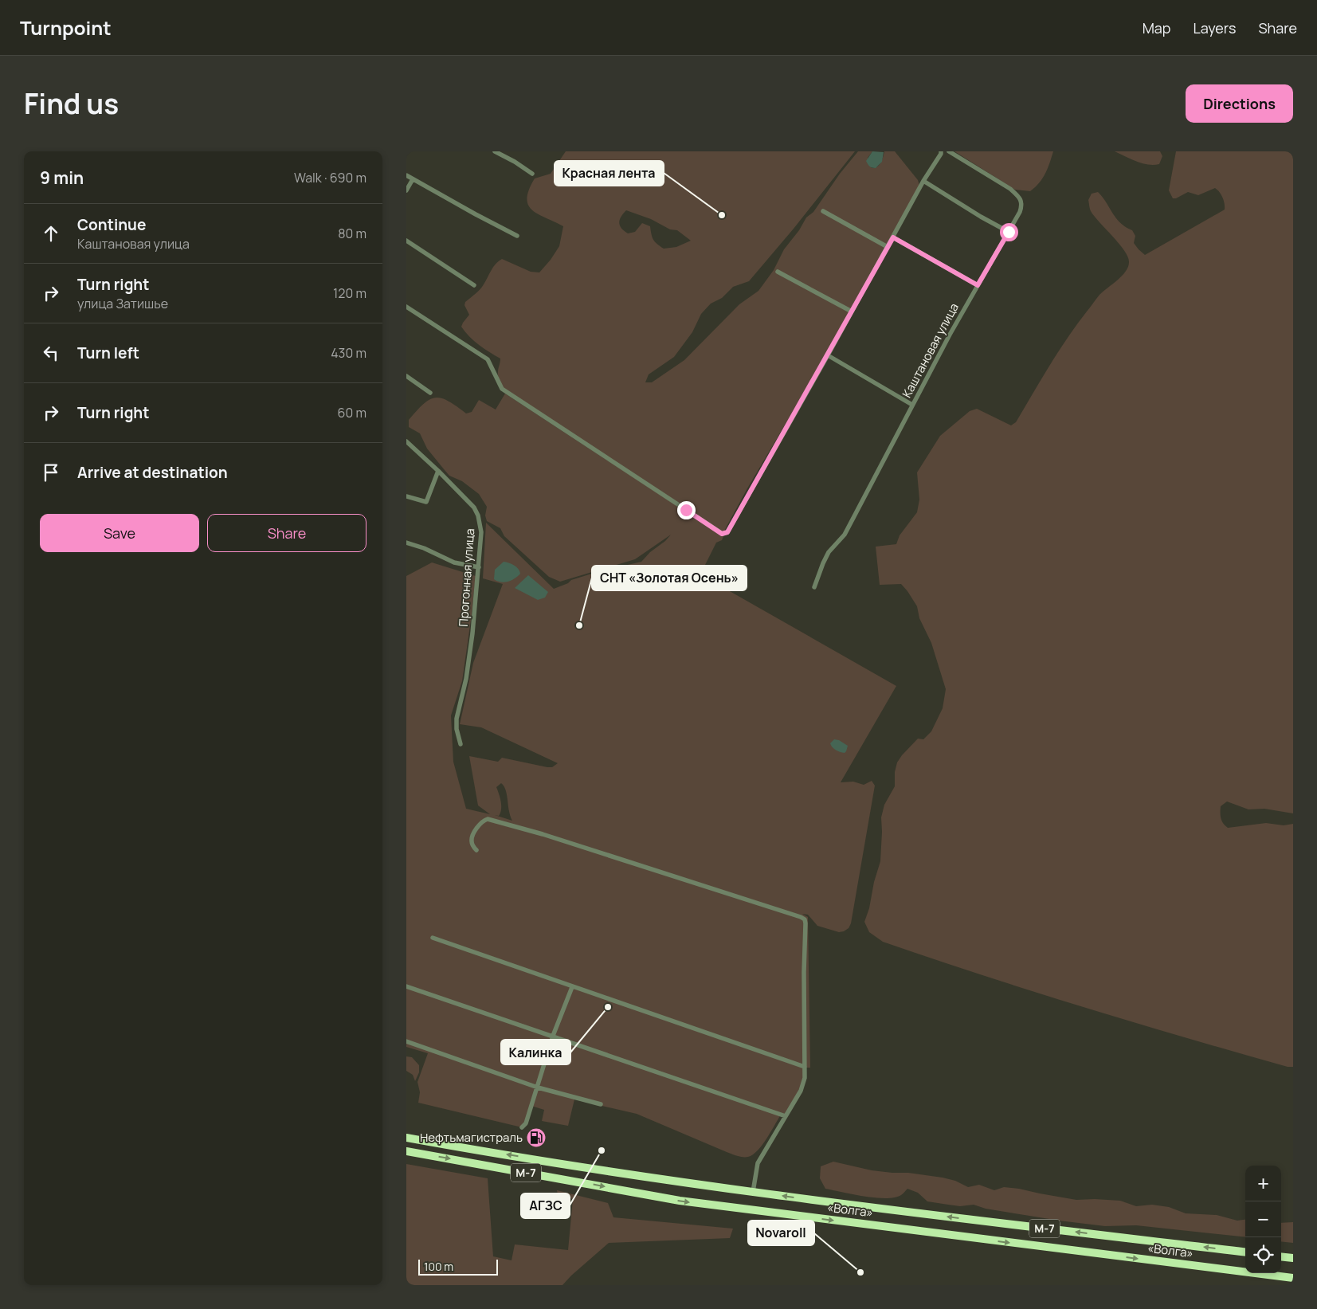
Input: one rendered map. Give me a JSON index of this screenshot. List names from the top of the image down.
{
  "streets": {
    "highway": ["М-7", "«Волга»"],
    "street": ["Каштановая улица", "Прогонная улица"]
  },
  "places": {
    "other": [
      "Красная лента",
      "СНТ «Золотая Осень»",
      "Калинка",
      "АГЗС",
      "Novaroll"
    ],
    "fuel station": ["Нефтьмагистраль"]
  },
  "scale_bar": "100 m",
  "page": {
    "header": "Turnpoint",
    "nav": ["Map", "Layers", "Share"],
    "title": "Find us",
    "buttons": [
      "Directions",
      ["Save", "Share"]
    ],
    "heading": ["9 min", "Walk · 690 m"],
    "list": [
      ["Continue", "Каштановая улица", "80 m"],
      ["Turn right", "улица Затишье", "120 m"],
      ["Turn left", "430 m"],
      ["Turn right", "60 m"],
      "Arrive at destination"
    ],
    "map_buttons": ["+", "−"],
    "scale": "100 m"
  }
}
